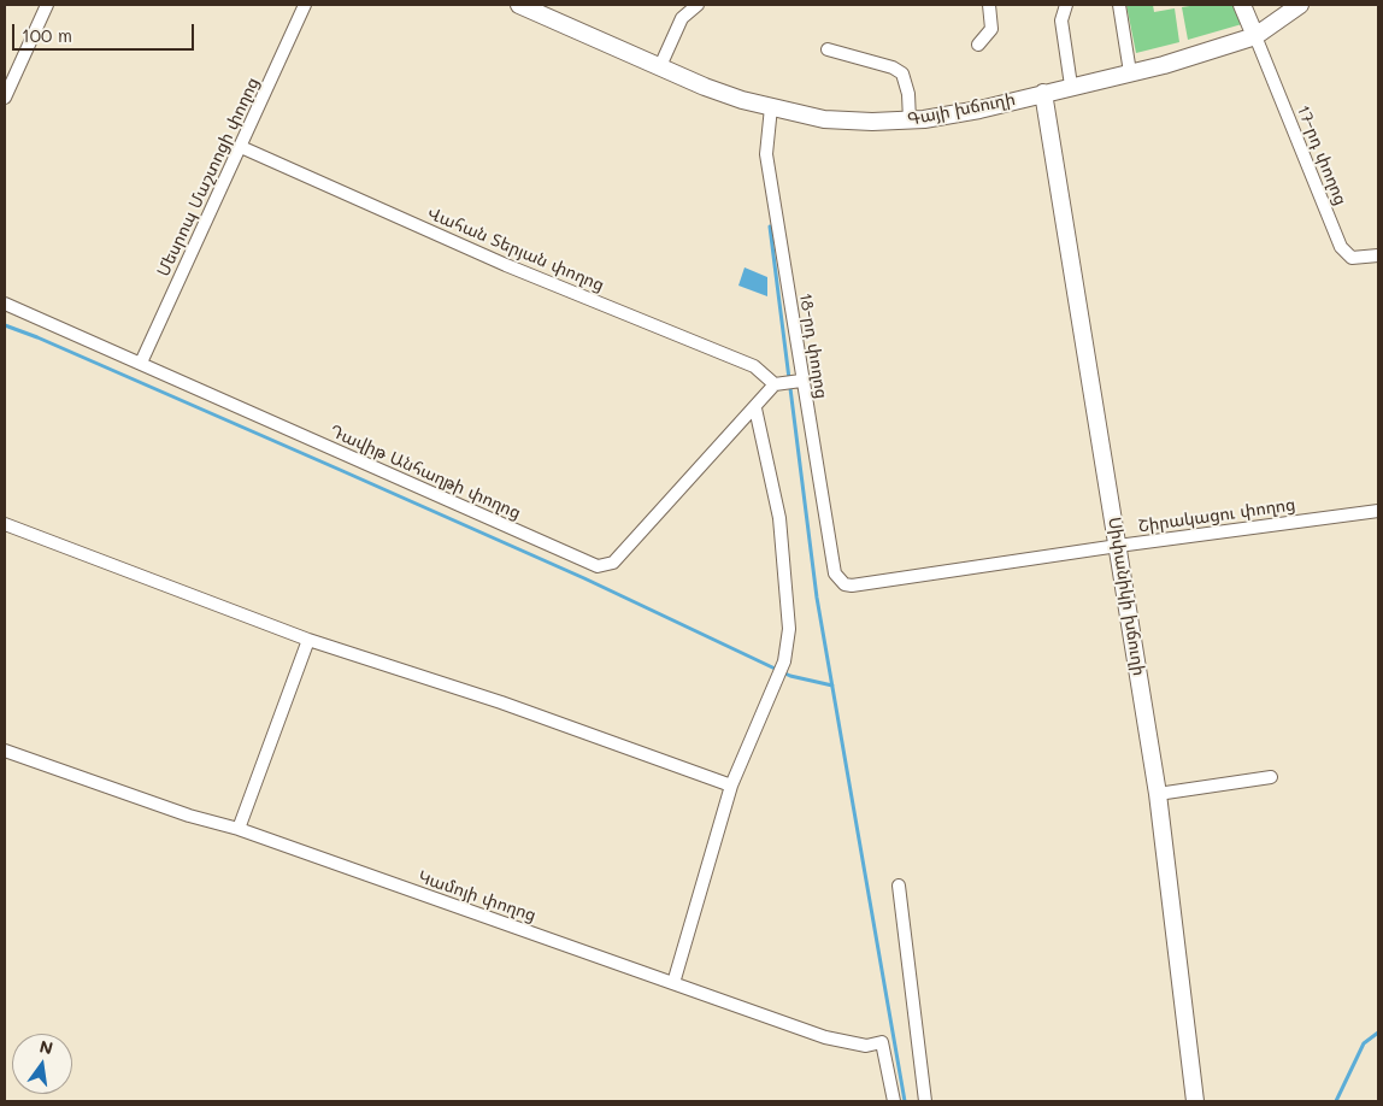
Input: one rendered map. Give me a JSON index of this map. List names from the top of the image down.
{
  "streets": {
    "main road": ["Գայի խճուղի", "Սիփանիկի խճուղի"],
    "street": [
      "17-րդ փողոց",
      "Մեսրոպ Մաշտոցի փողոց",
      "Վահան Տերյան փողոց",
      "18-րդ փողոց",
      "Դավիթ Անհաղթի փողոց",
      "Շիրակացու փողոց",
      "Կամոյի փողոց"
    ]
  },
  "crossings": [
    ["Գայի խճուղի", "17-րդ փողոց"],
    ["Գայի խճուղի", "18-րդ փողոց"],
    ["Գայի խճուղի", "Սիփանիկի խճուղի"],
    ["Մեսրոպ Մաշտոցի փողոց", "Վահան Տերյան փողոց"],
    ["Մեսրոպ Մաշտոցի փողոց", "Դավիթ Անհաղթի փողոց"],
    ["Վահան Տերյան փողոց", "Դավիթ Անհաղթի փողոց"],
    ["18-րդ փողոց", "Շիրակացու փողոց"],
    ["Շիրակացու փողոց", "Սիփանիկի խճուղի"]
  ],
  "scale_bar": "100 m",
  "north": "top"
}
